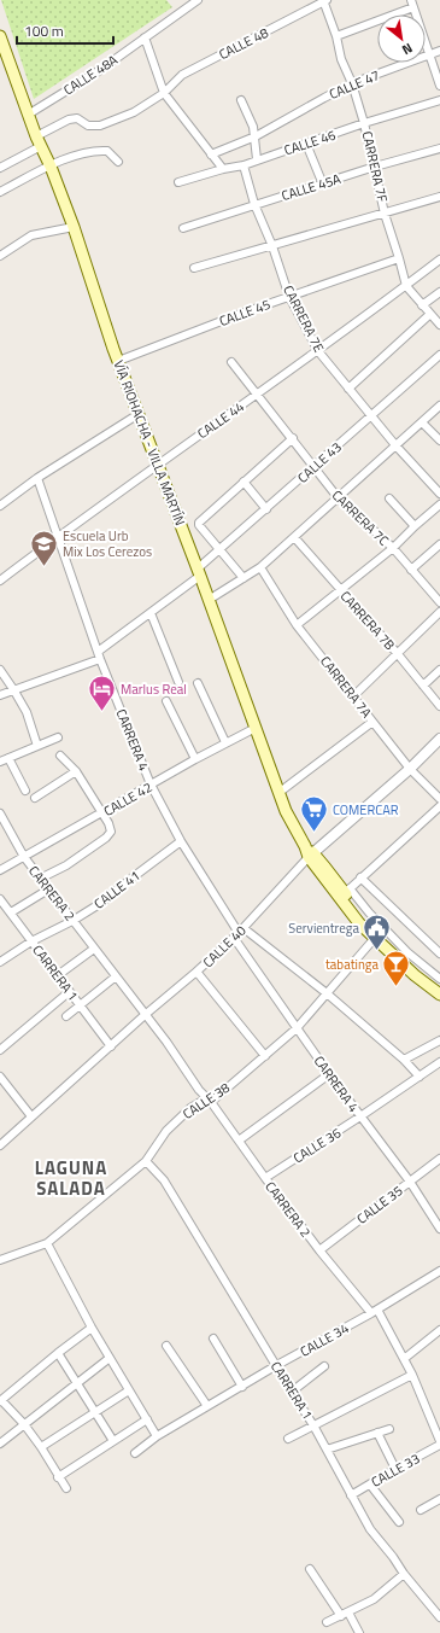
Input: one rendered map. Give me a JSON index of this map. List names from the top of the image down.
{
  "streets": {
    "main road": ["VÍA RIOHACHA - VILLA MARTÍN"],
    "street": [
      "CALLE 48",
      "CALLE 48A",
      "CALLE 47",
      "CALLE 46",
      "CARRERA 7F",
      "CALLE 45A",
      "CALLE 45",
      "CARRERA 7E",
      "CALLE 44",
      "CALLE 43",
      "CARRERA 7C",
      "CARRERA 7B",
      "CARRERA 7A",
      "CARRERA 4",
      "CALLE 42",
      "CALLE 41",
      "CARRERA 2",
      "CALLE 40",
      "CARRERA 1",
      "CALLE 38",
      "CALLE 36",
      "CALLE 35",
      "CALLE 34",
      "CALLE 33"
    ]
  },
  "crossings": [
    ["CALLE 48", "CARRERA 7F"],
    ["CALLE 48", "VÍA RIOHACHA - VILLA MARTÍN"],
    ["CALLE 48A", "VÍA RIOHACHA - VILLA MARTÍN"],
    ["CALLE 47", "CARRERA 7F"],
    ["CALLE 46", "CARRERA 7F"],
    ["CALLE 46", "CARRERA 7E"],
    ["CARRERA 7F", "CALLE 45A"],
    ["CARRERA 7F", "CALLE 45"],
    ["CARRERA 7F", "CALLE 44"],
    ["CALLE 45A", "CARRERA 7E"],
    ["CALLE 45", "CARRERA 7E"],
    ["CALLE 45", "VÍA RIOHACHA - VILLA MARTÍN"],
    ["CARRERA 7E", "CALLE 44"],
    ["CARRERA 7E", "CALLE 43"],
    ["CALLE 44", "VÍA RIOHACHA - VILLA MARTÍN"],
    ["CALLE 44", "CARRERA 7C"],
    ["CALLE 44", "CARRERA 4"],
    ["VÍA RIOHACHA - VILLA MARTÍN", "CALLE 43"],
    ["VÍA RIOHACHA - VILLA MARTÍN", "CALLE 42"],
    ["VÍA RIOHACHA - VILLA MARTÍN", "CALLE 40"],
    ["CALLE 43", "CARRERA 7C"],
    ["CALLE 43", "CARRERA 4"],
    ["CARRERA 7A", "CALLE 40"],
    ["CARRERA 4", "CALLE 42"],
    ["CARRERA 4", "CALLE 41"],
    ["CARRERA 4", "CALLE 40"],
    ["CARRERA 4", "CALLE 38"],
    ["CARRERA 4", "CALLE 36"],
    ["CARRERA 4", "CALLE 35"],
    ["CALLE 42", "CARRERA 2"],
    ["CALLE 41", "CARRERA 2"],
    ["CALLE 41", "CARRERA 1"],
    ["CARRERA 2", "CALLE 40"],
    ["CARRERA 2", "CALLE 38"],
    ["CARRERA 2", "CALLE 36"],
    ["CARRERA 2", "CALLE 35"],
    ["CARRERA 2", "CALLE 34"],
    ["CALLE 40", "CARRERA 1"],
    ["CARRERA 1", "CALLE 38"],
    ["CARRERA 1", "CALLE 34"],
    ["CARRERA 1", "CALLE 33"]
  ],
  "districts": ["LAGUNA SALADA"],
  "places": {
    "school or university": ["Escuela Urb Mix Los Cerezos"],
    "hotel": ["Marlus Real"],
    "supermarket": ["COMERCAR"],
    "public building": ["Servientrega"],
    "bar": ["tabatinga"]
  },
  "scale_bar": "100 m",
  "north": "bottom right"
}
